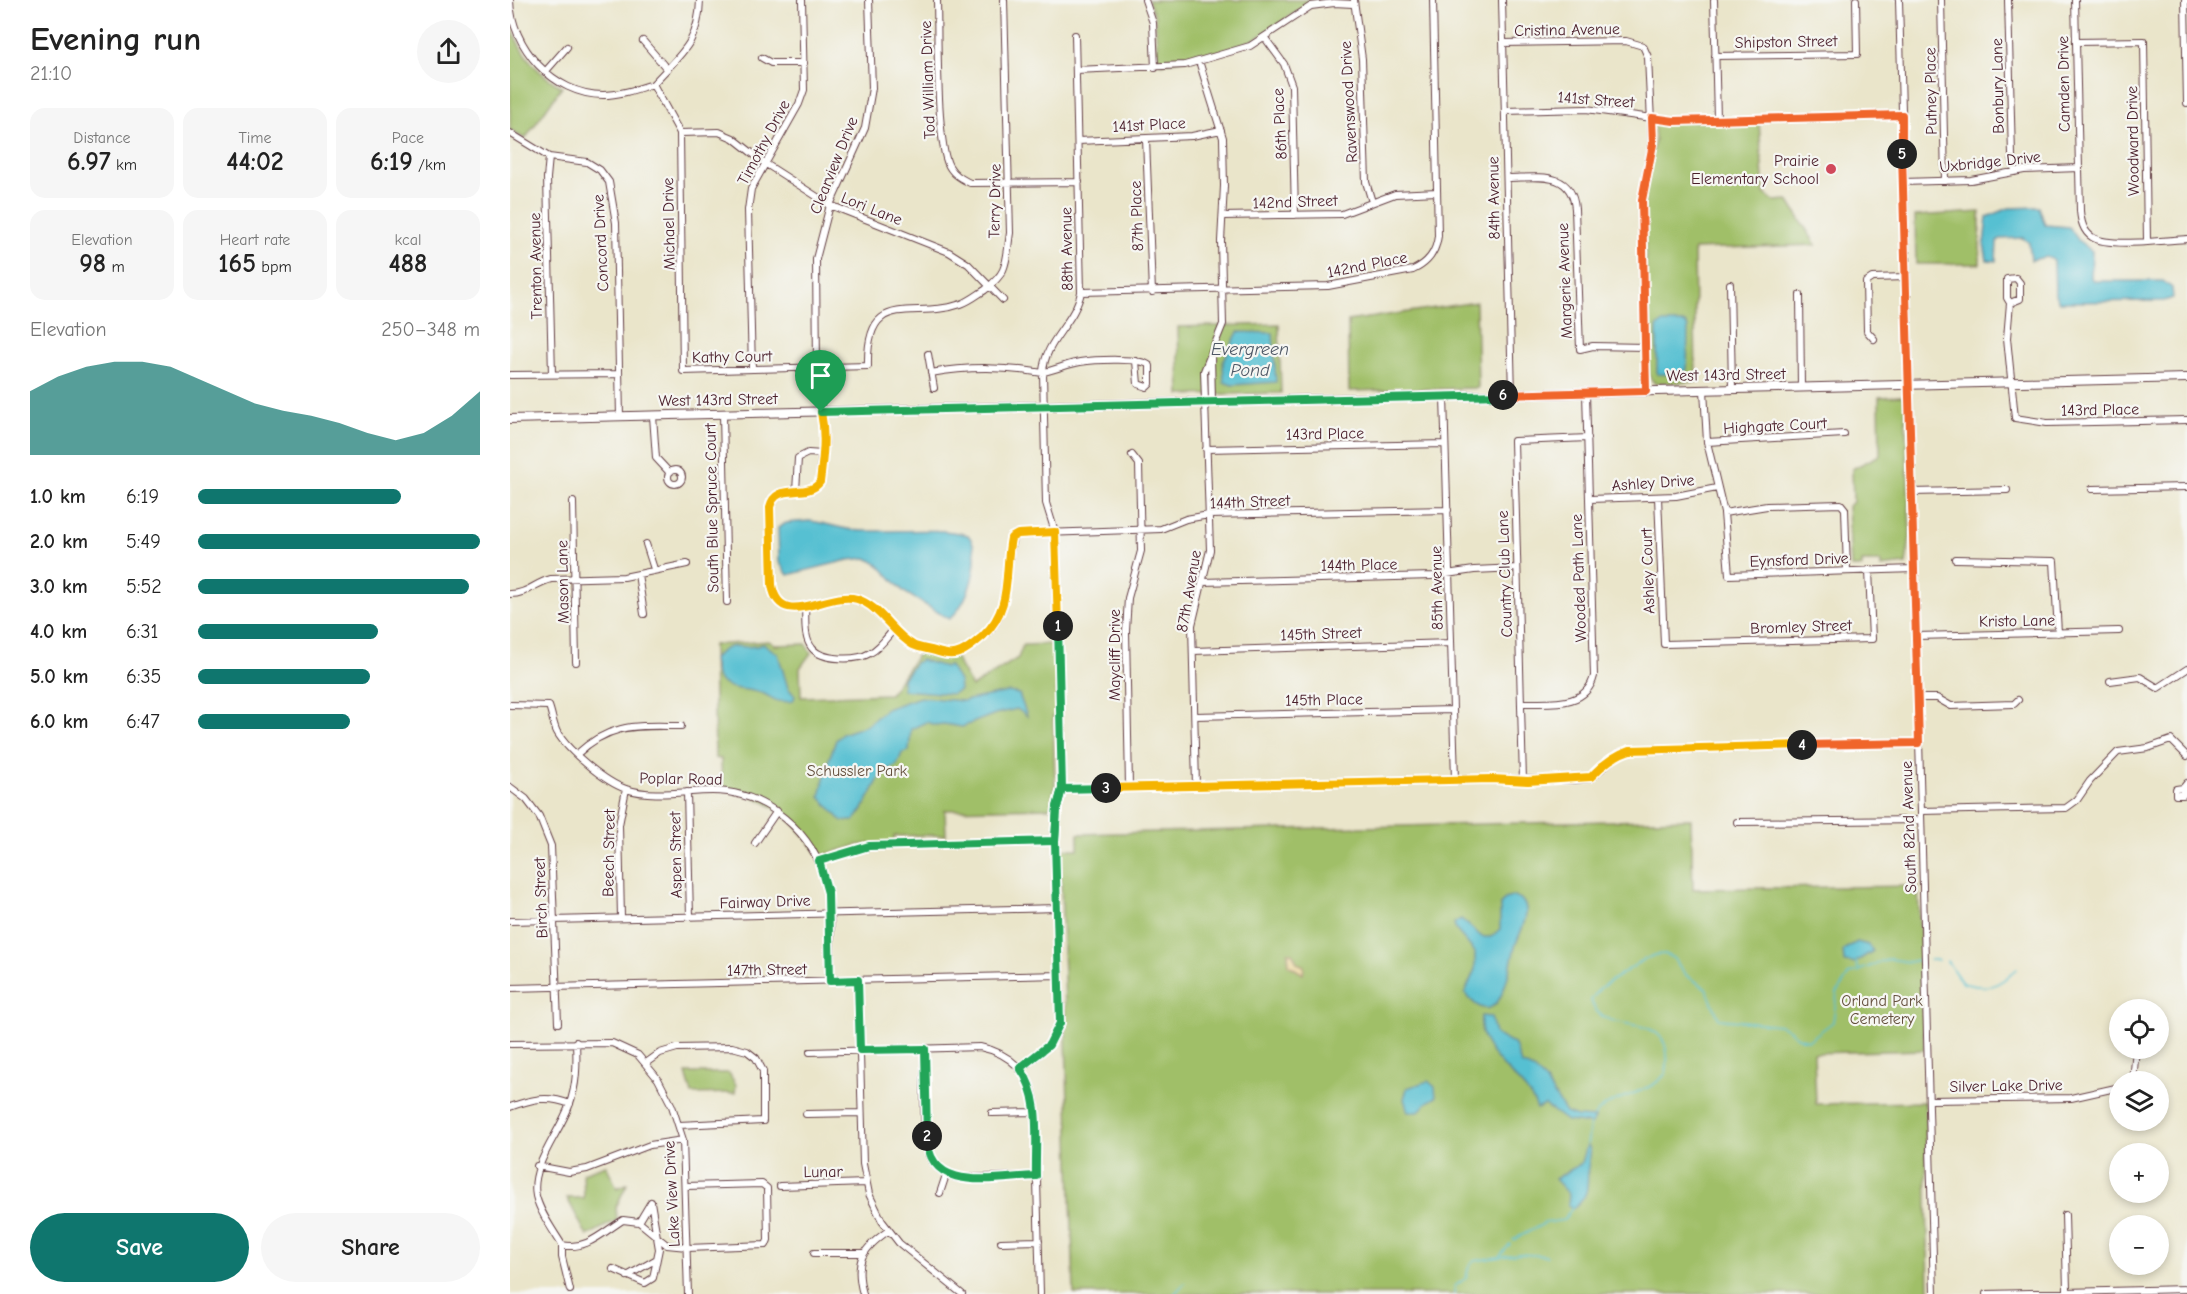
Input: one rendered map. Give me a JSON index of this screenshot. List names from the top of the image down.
{
  "streets": {
    "main road": ["West 143rd Street"],
    "street": [
      "Cristina Avenue",
      "Shipston Street",
      "Tod William Drive",
      "Camden Drive",
      "Bonbury Lane",
      "Putney Place",
      "141st Street",
      "Ravenswood Drive",
      "141st Place",
      "86th Place",
      "Woodward Drive",
      "Timothy Drive",
      "Uxbridge Drive",
      "Clearview Drive",
      "84th Avenue",
      "Terry Drive",
      "142nd Street",
      "Lori Lane",
      "87th Place",
      "Michael Drive",
      "Concord Drive",
      "88th Avenue",
      "142nd Place",
      "Trenton Avenue",
      "Margerie Avenue",
      "Kathy Court",
      "143rd Place",
      "Highgate Court",
      "Ashley Drive",
      "144th Street",
      "South Blue Spruce Court",
      "Eynsford Drive",
      "144th Place",
      "Ashley Court",
      "Country Club Lane",
      "Wooded Path Lane",
      "Mason Lane",
      "85th Avenue",
      "87th Avenue",
      "Kristo Lane",
      "Bromley Street",
      "145th Street",
      "Maycliff Drive",
      "145th Place",
      "Poplar Road",
      "South 82nd Avenue",
      "Beech Street",
      "Aspen Street",
      "Birch Street",
      "Fairway Drive",
      "147th Street",
      "Silver Lake Drive",
      "Lunar",
      "Lake View Drive"
    ]
  },
  "crossings": [
    ["Cristina Avenue", "141st Street"],
    ["Cristina Avenue", "84th Avenue"],
    ["Cristina Avenue", "Margerie Avenue"],
    ["Cristina Avenue", "West 143rd Street"],
    ["Tod William Drive", "Terry Drive"],
    ["Tod William Drive", "88th Avenue"],
    ["Camden Drive", "Woodward Drive"],
    ["Camden Drive", "Uxbridge Drive"],
    ["Bonbury Lane", "Uxbridge Drive"],
    ["Putney Place", "Uxbridge Drive"],
    ["141st Street", "84th Avenue"],
    ["141st Street", "South 82nd Avenue"],
    ["Ravenswood Drive", "142nd Street"],
    ["141st Place", "87th Place"],
    ["141st Place", "88th Avenue"],
    ["86th Place", "142nd Street"],
    ["Timothy Drive", "Lori Lane"],
    ["Timothy Drive", "Kathy Court"],
    ["Uxbridge Drive", "South 82nd Avenue"],
    ["Clearview Drive", "Terry Drive"],
    ["Clearview Drive", "Lori Lane"],
    ["Clearview Drive", "88th Avenue"],
    ["Clearview Drive", "Kathy Court"],
    ["Clearview Drive", "West 143rd Street"],
    ["Clearview Drive", "144th Street"],
    ["84th Avenue", "Margerie Avenue"],
    ["84th Avenue", "West 143rd Street"],
    ["Terry Drive", "Lori Lane"],
    ["Terry Drive", "Kathy Court"],
    ["142nd Street", "142nd Place"],
    ["Lori Lane", "Michael Drive"],
    ["87th Place", "142nd Place"],
    ["Michael Drive", "Kathy Court"],
    ["Concord Drive", "Trenton Avenue"],
    ["Concord Drive", "West 143rd Street"],
    ["88th Avenue", "142nd Place"],
    ["88th Avenue", "West 143rd Street"],
    ["88th Avenue", "144th Street"],
    ["88th Avenue", "Fairway Drive"],
    ["88th Avenue", "147th Street"],
    ["142nd Place", "87th Avenue"],
    ["West 143rd Street", "143rd Place"],
    ["West 143rd Street", "South Blue Spruce Court"],
    ["West 143rd Street", "Eynsford Drive"],
    ["West 143rd Street", "Wooded Path Lane"],
    ["West 143rd Street", "85th Avenue"],
    ["West 143rd Street", "87th Avenue"],
    ["West 143rd Street", "South 82nd Avenue"],
    ["143rd Place", "85th Avenue"],
    ["143rd Place", "87th Avenue"],
    ["Highgate Court", "Eynsford Drive"],
    ["Ashley Drive", "Eynsford Drive"],
    ["Ashley Drive", "Ashley Court"],
    ["Ashley Drive", "Wooded Path Lane"],
    ["144th Street", "85th Avenue"],
    ["144th Street", "87th Avenue"],
    ["144th Street", "Maycliff Drive"],
    ["Eynsford Drive", "Bromley Street"],
    ["Eynsford Drive", "South 82nd Avenue"],
    ["144th Place", "Country Club Lane"],
    ["144th Place", "85th Avenue"],
    ["144th Place", "87th Avenue"],
    ["Ashley Court", "Bromley Street"],
    ["Country Club Lane", "Wooded Path Lane"],
    ["85th Avenue", "145th Street"],
    ["85th Avenue", "145th Place"],
    ["87th Avenue", "145th Street"],
    ["87th Avenue", "145th Place"],
    ["Kristo Lane", "South 82nd Avenue"],
    ["Poplar Road", "Beech Street"],
    ["Poplar Road", "Aspen Street"],
    ["Poplar Road", "Fairway Drive"],
    ["Poplar Road", "147th Street"],
    ["South 82nd Avenue", "Silver Lake Drive"],
    ["Beech Street", "Fairway Drive"],
    ["Aspen Street", "Fairway Drive"],
    ["Birch Street", "Fairway Drive"],
    ["Birch Street", "147th Street"]
  ],
  "water": ["Evergreen Pond"],
  "parks": ["Schussler Park", "Orland Park Cemetery"],
  "places": ["Prairie Elementary School"],
  "page": {
    "heading": ["Evening run", "21:10"],
    "stats": [
      ["Distance", "6.97 km"],
      ["Time", "44:02"],
      ["Pace", "6:19 /km"],
      ["Elevation", "98 m"],
      ["Heart rate", "165 bpm"],
      ["kcal", "488"]
    ],
    "pins": [
      "5",
      "6",
      "1",
      "4",
      "3",
      "2"
    ],
    "chart": ["Elevation", "250–348 m"],
    "list": [
      {
        "name": "1.0 km",
        "note": "6:19"
      },
      {
        "name": "2.0 km",
        "note": "5:49"
      },
      {
        "name": "3.0 km",
        "note": "5:52"
      },
      {
        "name": "4.0 km",
        "note": "6:31"
      },
      {
        "name": "5.0 km",
        "note": "6:35"
      },
      {
        "name": "6.0 km",
        "note": "6:47"
      }
    ],
    "map_buttons": ["+", "−"],
    "buttons": ["Save", "Share"]
  }
}
